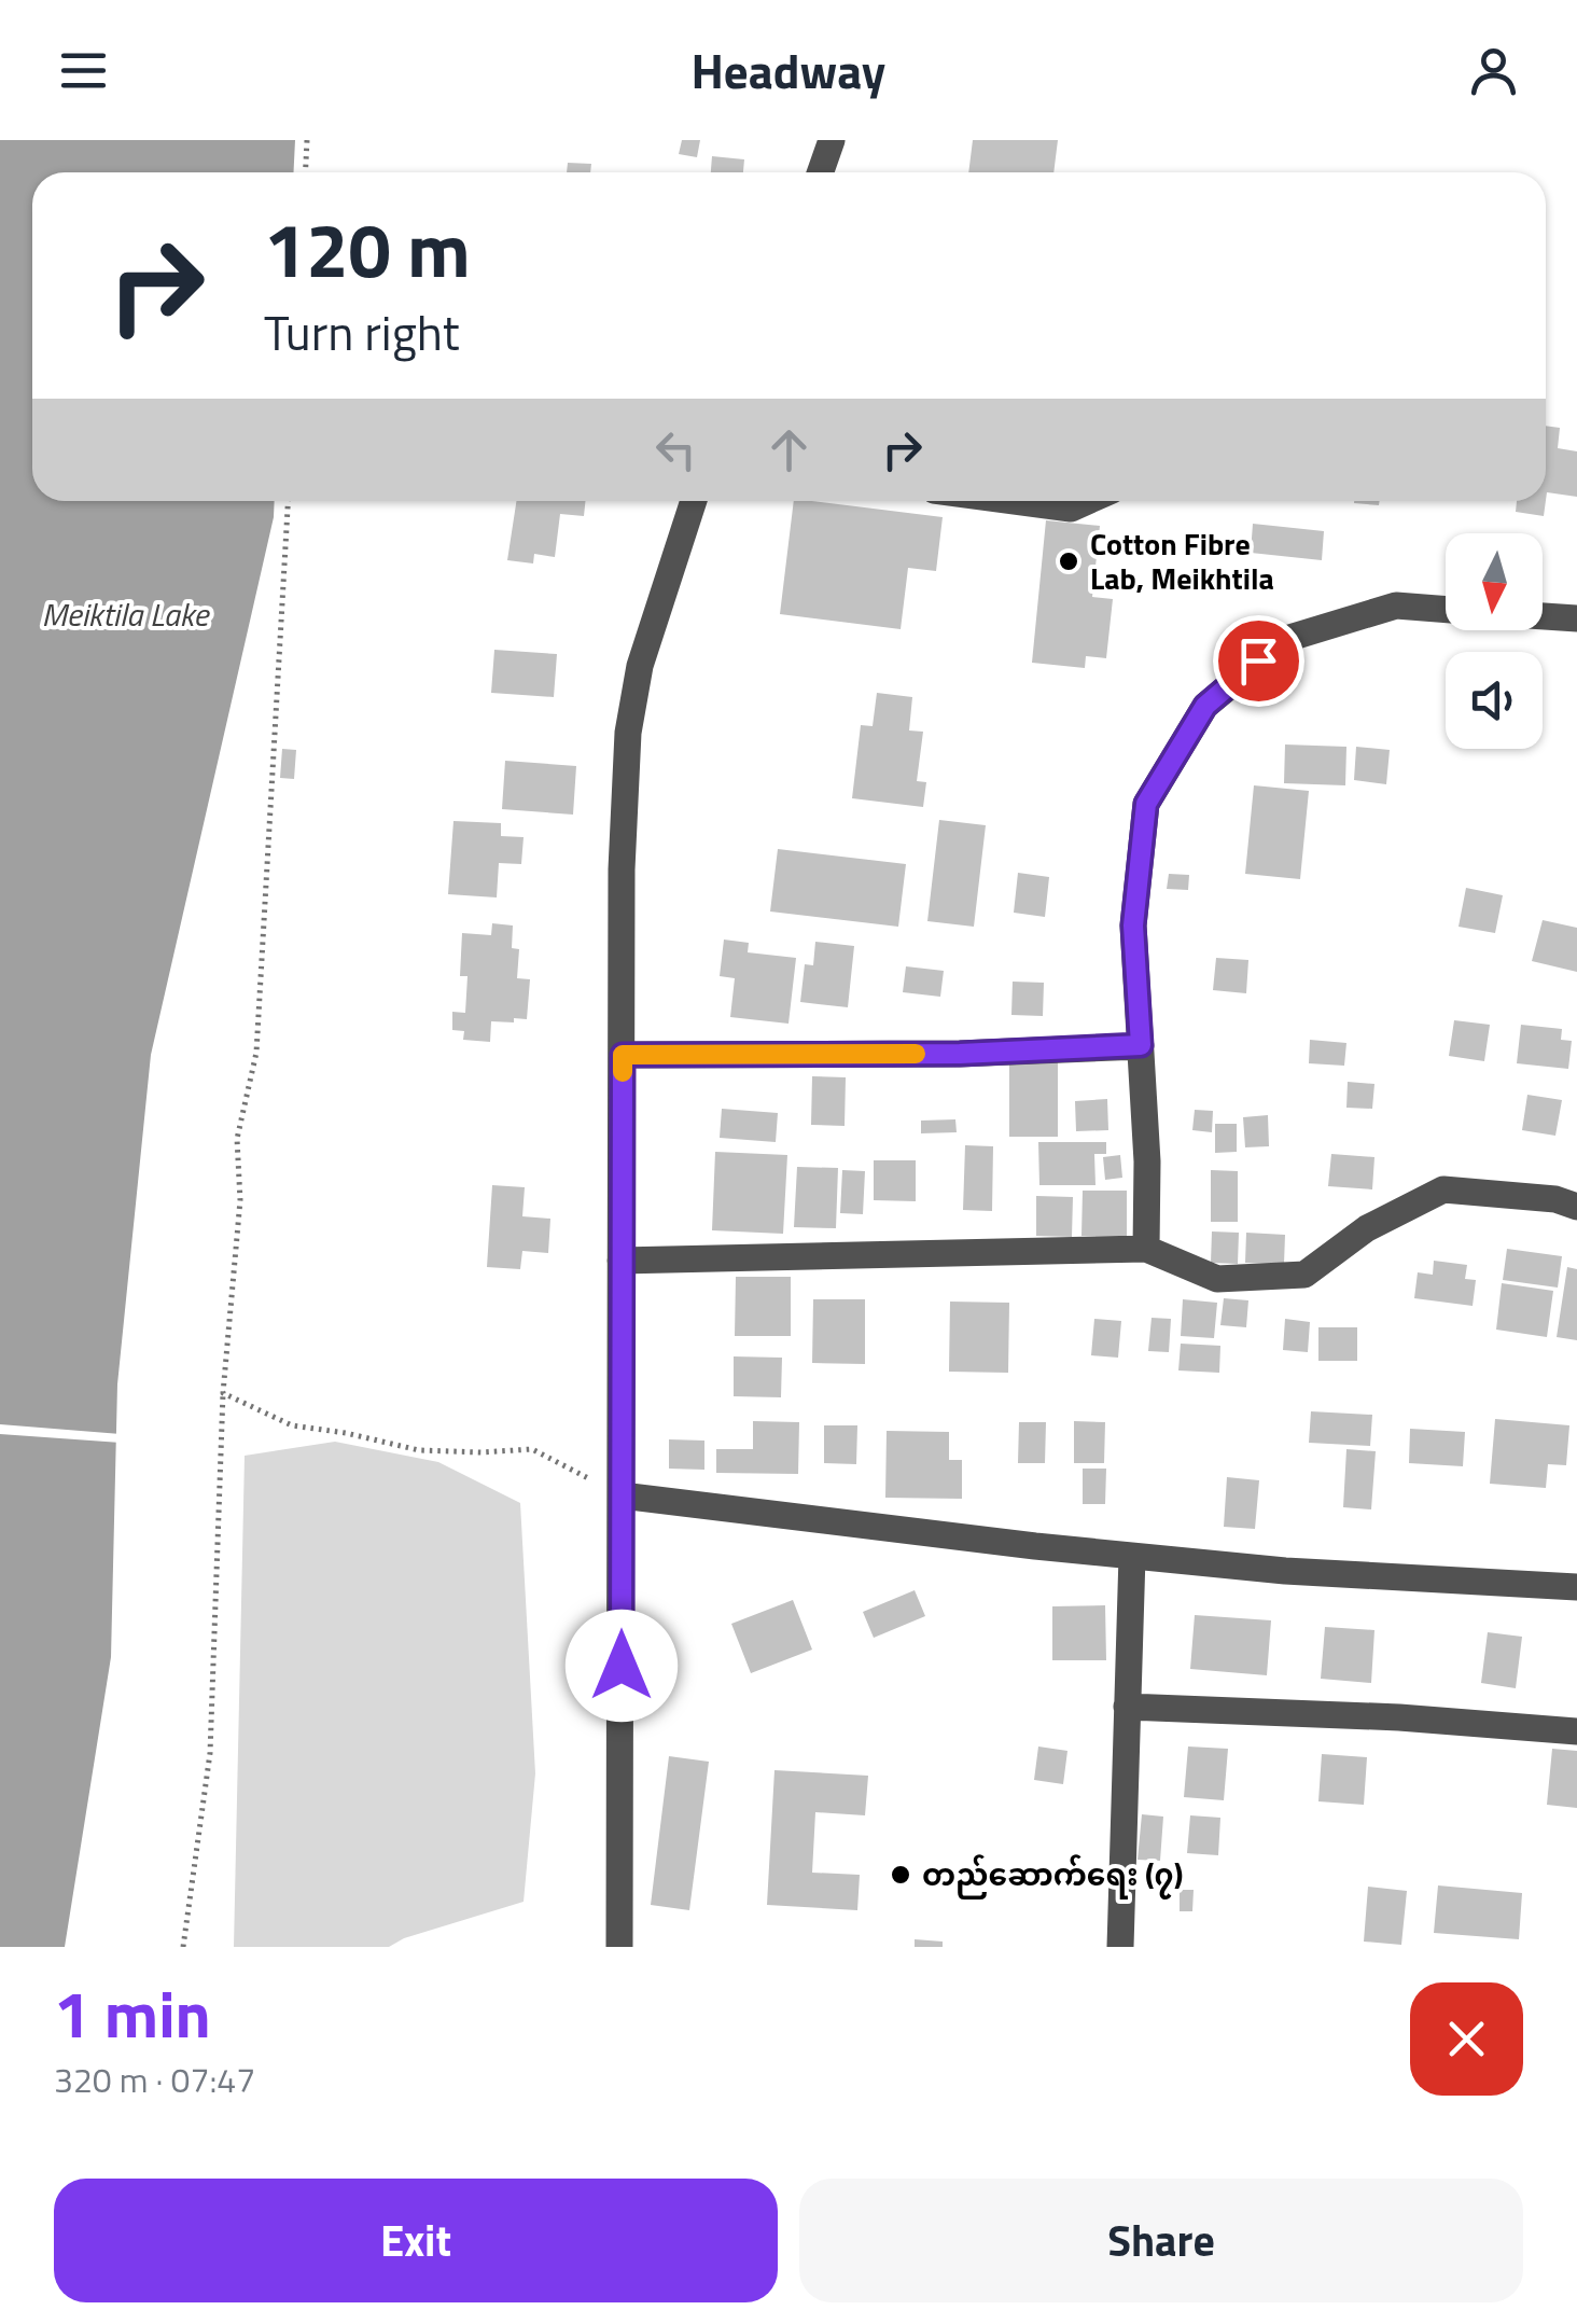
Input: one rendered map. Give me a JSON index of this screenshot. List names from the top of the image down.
{
  "water": ["Meiktila Lake"],
  "places": ["Cotton Fibre Lab, Meikhtila", "တည်ဆောက်ရေး (၇)"],
  "north": "bottom",
  "page": {
    "header": "Headway",
    "turn": ["120 m", "Turn right"],
    "heading": ["1 min", "320 m · 07:47"],
    "buttons": ["Exit", "Share"]
  }
}
